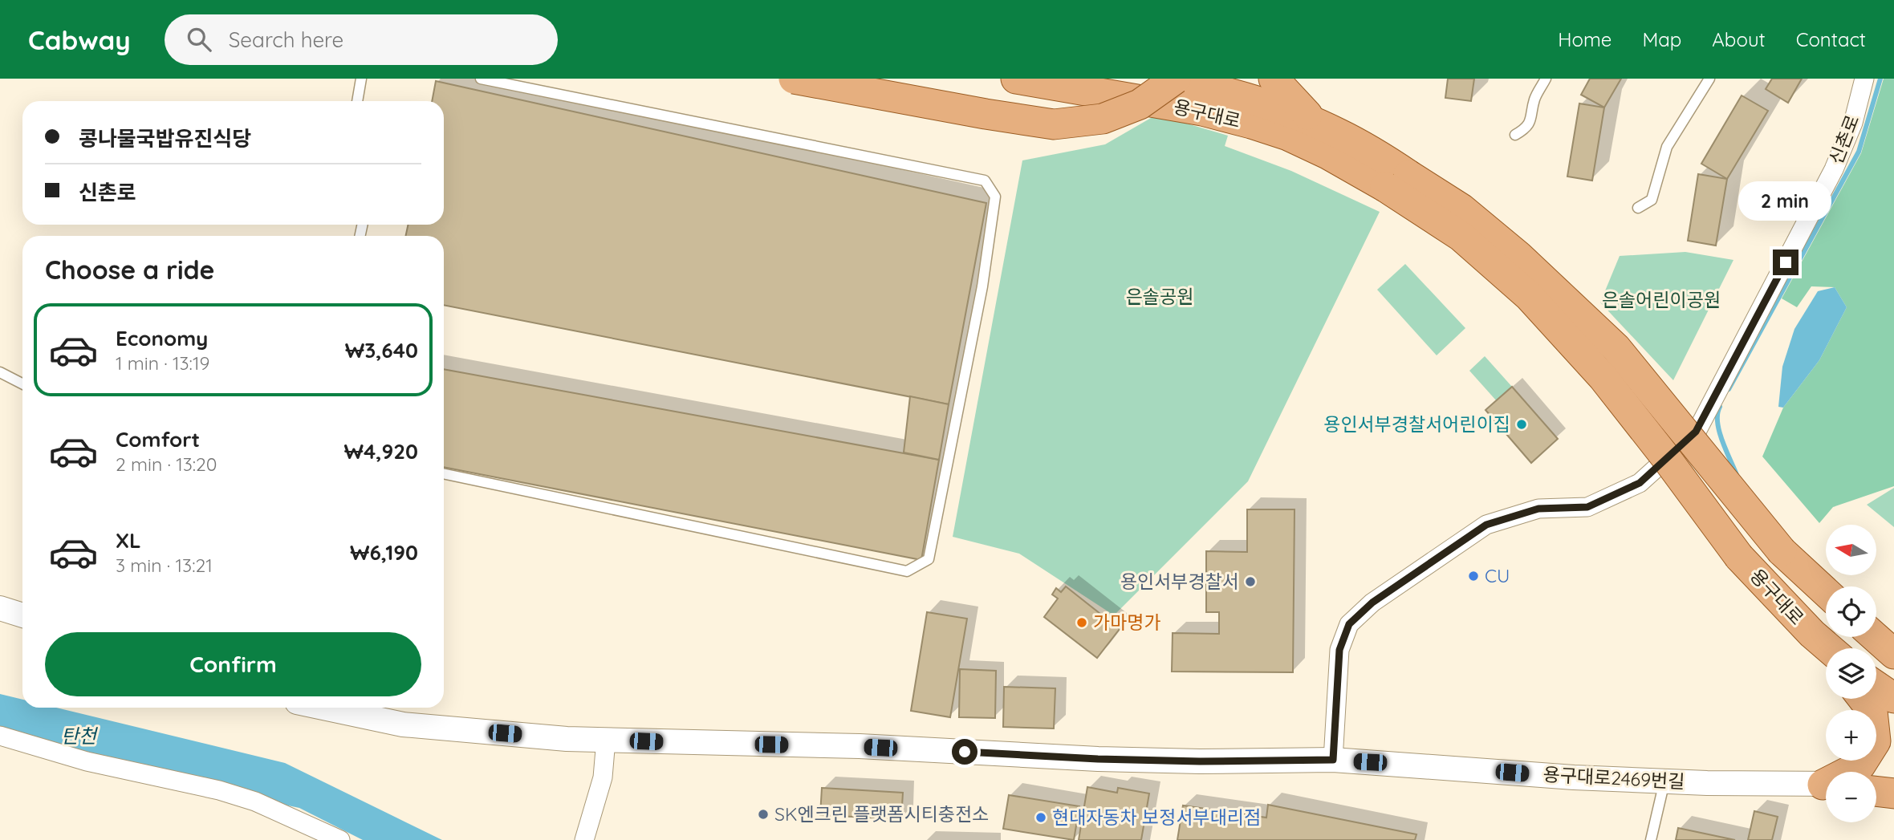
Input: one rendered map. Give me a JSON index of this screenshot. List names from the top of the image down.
{
  "streets": {
    "main road": ["용구대로"],
    "street": ["신촌로", "용구대로2469번길"]
  },
  "crossings": [
    ["신촌로", "용구대로2469번길"]
  ],
  "water": ["탄천"],
  "parks": ["은솔공원", "은솔어린이공원"],
  "places": [
    "용인서부경찰서어린이집",
    "CU",
    "용인서부경찰서",
    "가마명가",
    "SK엔크린 플랫폼시티충전소",
    "현대자동차 보정서부대리점"
  ],
  "north": "left",
  "page": {
    "header": "Cabway",
    "search": "Search here",
    "nav": [
      "Home",
      "Map",
      "About",
      "Contact"
    ],
    "banner": ["콩나물국밥유진식당", "신촌로"],
    "bubble": "2 min",
    "heading": "Choose a ride",
    "list": [
      {
        "name": "Economy",
        "note": "1 min · 13:19",
        "value": "₩3,640"
      },
      {
        "name": "Comfort",
        "note": "2 min · 13:20",
        "value": "₩4,920"
      },
      {
        "name": "XL",
        "note": "3 min · 13:21",
        "value": "₩6,190"
      }
    ],
    "map_buttons": ["+", "−"],
    "buttons": "Confirm"
  }
}
